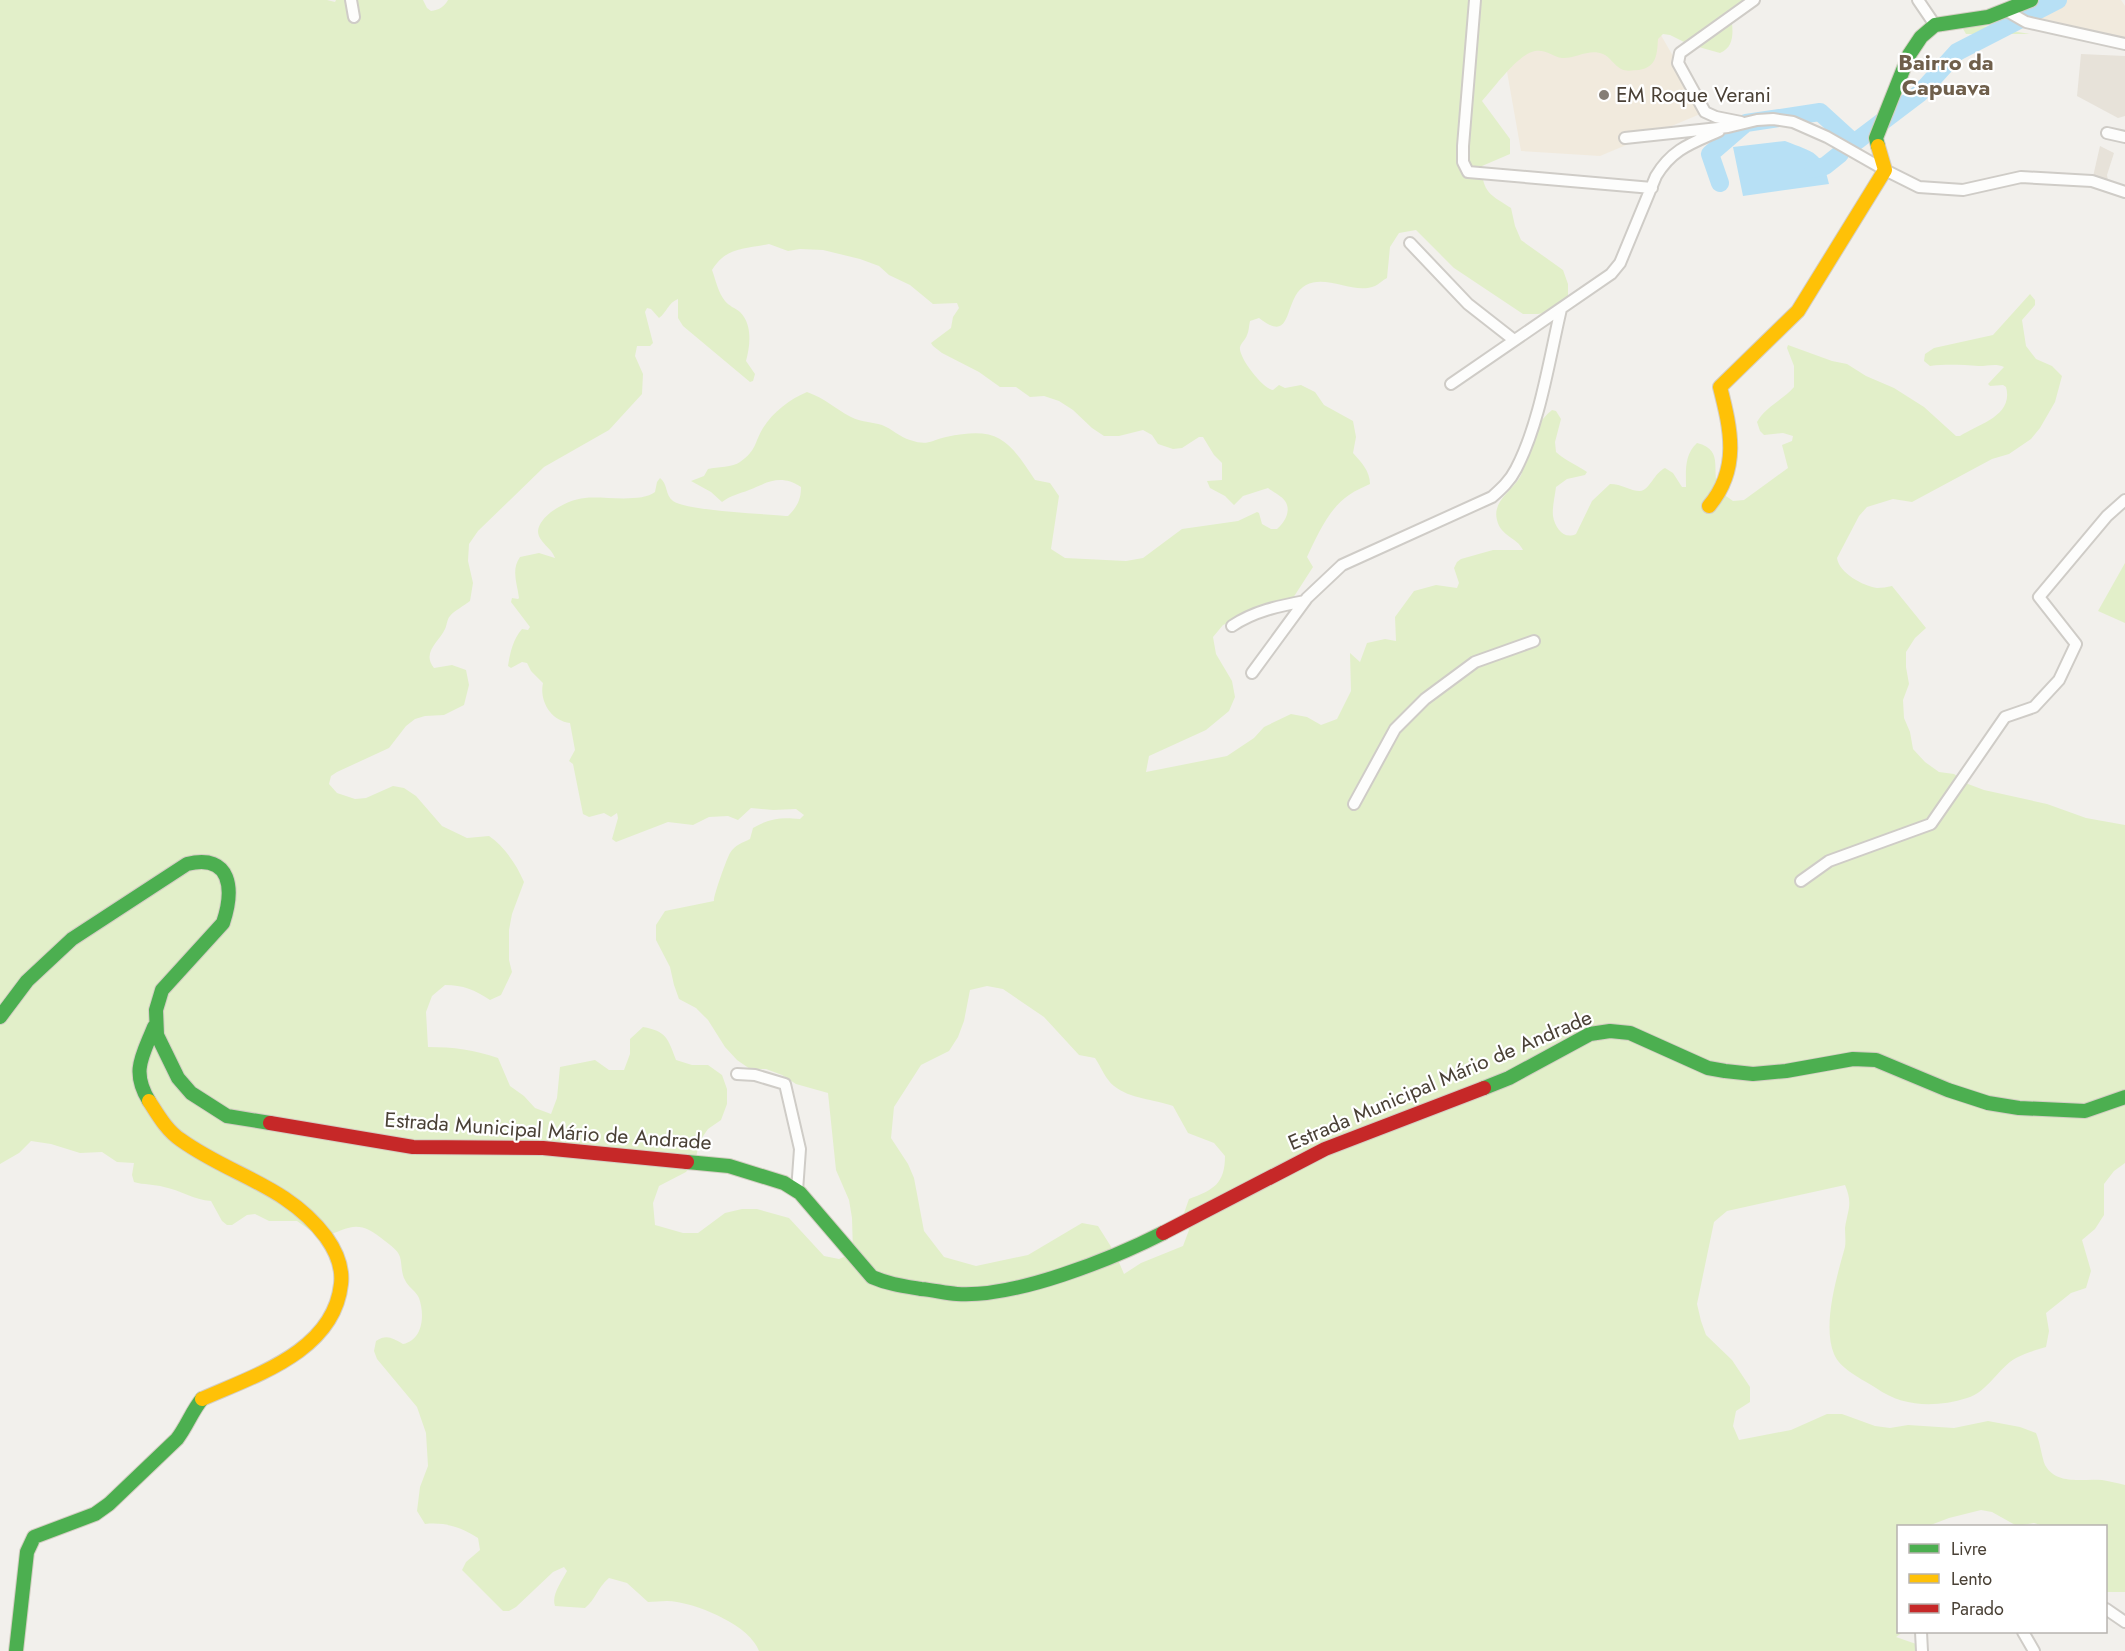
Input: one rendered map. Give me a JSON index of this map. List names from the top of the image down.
{
  "streets": {
    "street": ["Estrada Municipal Mário de Andrade"]
  },
  "districts": ["Bairro da Capuava"],
  "places": ["EM Roque Verani"],
  "legend": ["Livre", "Lento", "Parado"]
}
